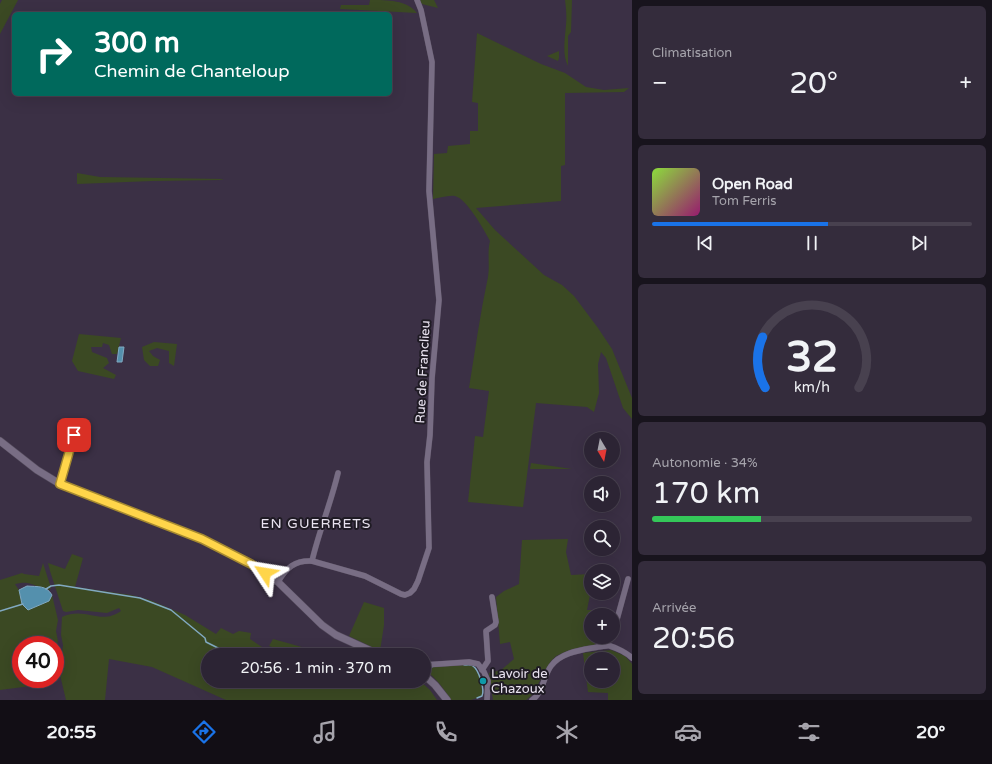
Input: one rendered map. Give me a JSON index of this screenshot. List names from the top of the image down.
{
  "streets": {
    "street": ["Rue de Franclieu"]
  },
  "districts": ["EN GUERRETS"],
  "places": ["Lavoir de Chazoux"],
  "north": "bottom",
  "page": {
    "tile": [
      "Climatisation",
      ["Autonomie · 34%", "170 km"],
      ["Arrivée", "20:56"]
    ],
    "turn": ["300 m", "Chemin de Chanteloup"],
    "heat": ["−", "20°", "+"],
    "song": ["Open Road", "Tom Ferris"],
    "map_buttons": ["+", "−"],
    "limit": "40",
    "trip": "20:56 · 1 min · 370 m",
    "tabs": ["20:55", "20°"],
    "gauge": ["32", "km/h"]
  }
}
